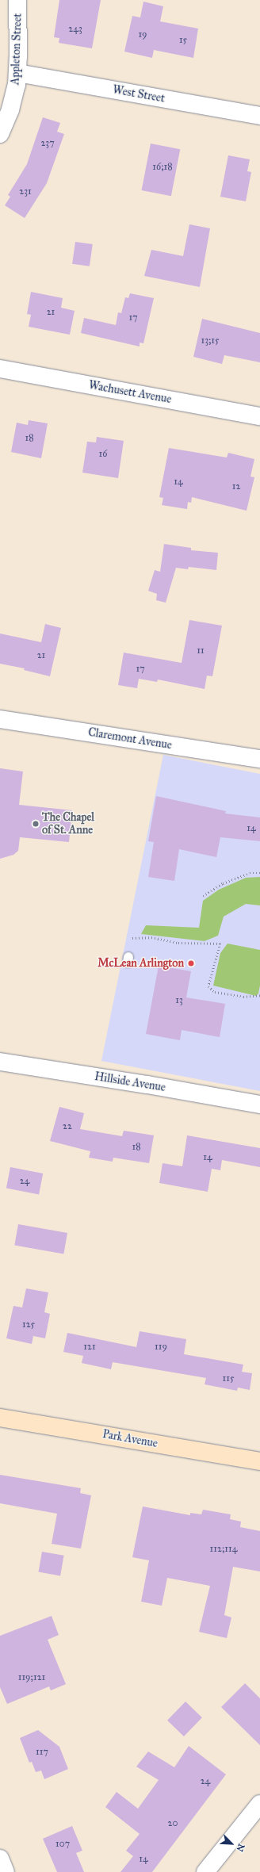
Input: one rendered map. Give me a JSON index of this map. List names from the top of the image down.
{
  "streets": {
    "main road": ["Park Avenue"],
    "street": [
      "Appleton Street",
      "West Street",
      "Wachusett Avenue",
      "Claremont Avenue",
      "Hillside Avenue"
    ]
  },
  "crossings": [
    ["Appleton Street", "West Street"]
  ],
  "places": ["The Chapel of St. Anne", "McLean Arlington"],
  "house_numbers": [
    "243",
    "19",
    "15",
    "237",
    "16;18",
    "231",
    "21",
    "17",
    "13;15",
    "18",
    "16",
    "14",
    "12",
    "11",
    "21",
    "17",
    "14",
    "13",
    "22",
    "18",
    "14",
    "24",
    "125",
    "121",
    "119",
    "115",
    "112;114",
    "119;121",
    "117",
    "24",
    "20",
    "107",
    "14"
  ],
  "north": "bottom right"
}
